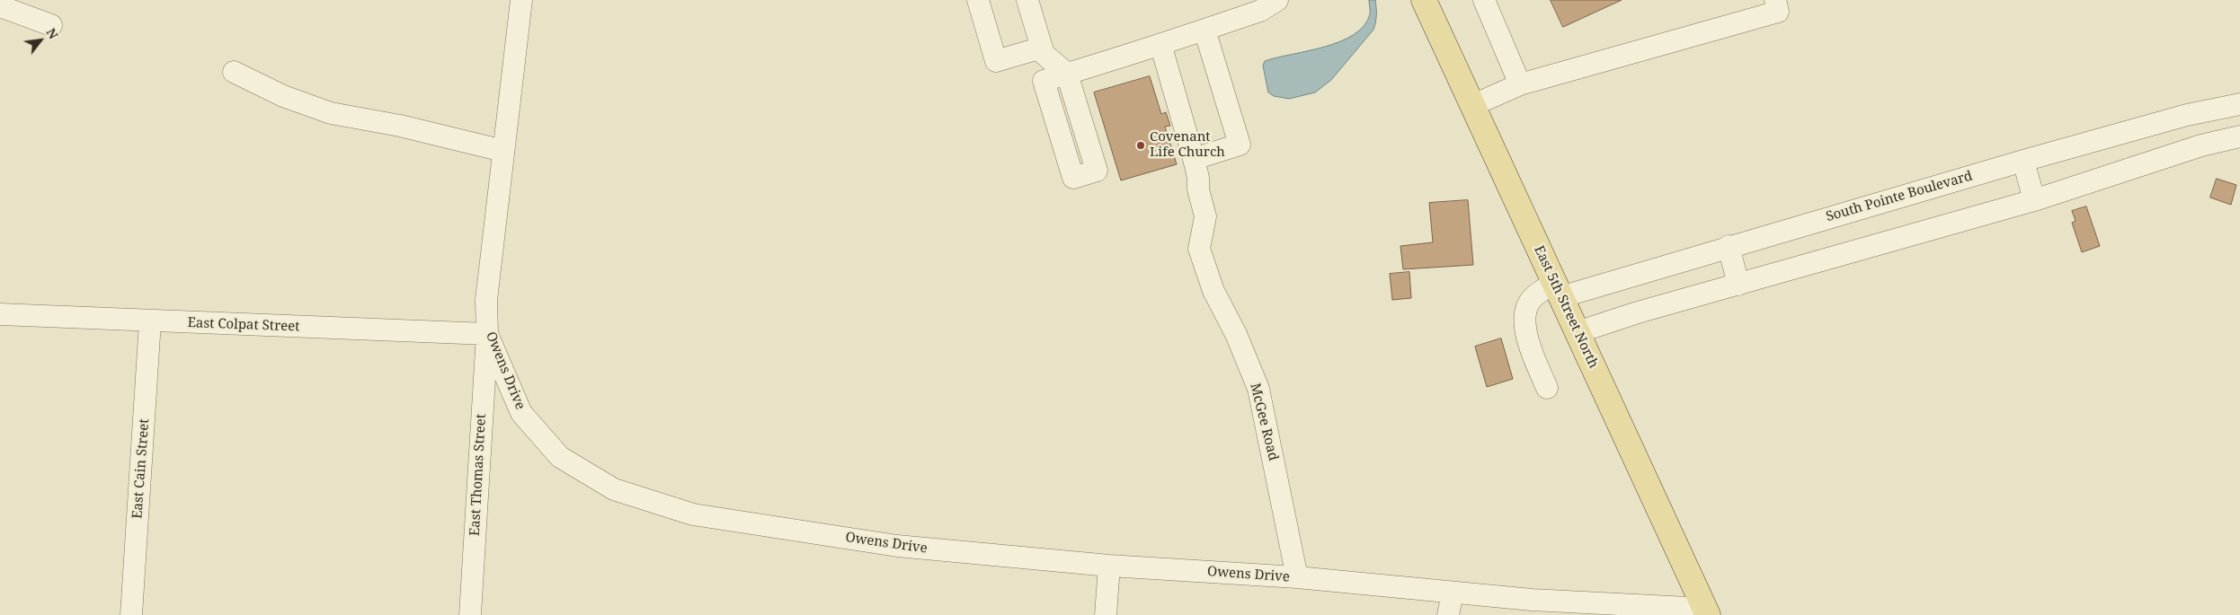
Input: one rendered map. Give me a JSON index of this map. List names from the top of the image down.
{
  "streets": {
    "main road": ["East 5th Street North"],
    "street": [
      "South Pointe Boulevard",
      "East Colpat Street",
      "Owens Drive",
      "McGee Road",
      "East Cain Street",
      "East Thomas Street"
    ]
  },
  "crossings": [
    ["South Pointe Boulevard", "East 5th Street North"],
    ["East 5th Street North", "Owens Drive"],
    ["East Colpat Street", "Owens Drive"],
    ["East Colpat Street", "East Cain Street"],
    ["East Colpat Street", "East Thomas Street"],
    ["Owens Drive", "McGee Road"],
    ["Owens Drive", "East Thomas Street"]
  ],
  "places": ["Covenant Life Church"],
  "north": "top right"
}
